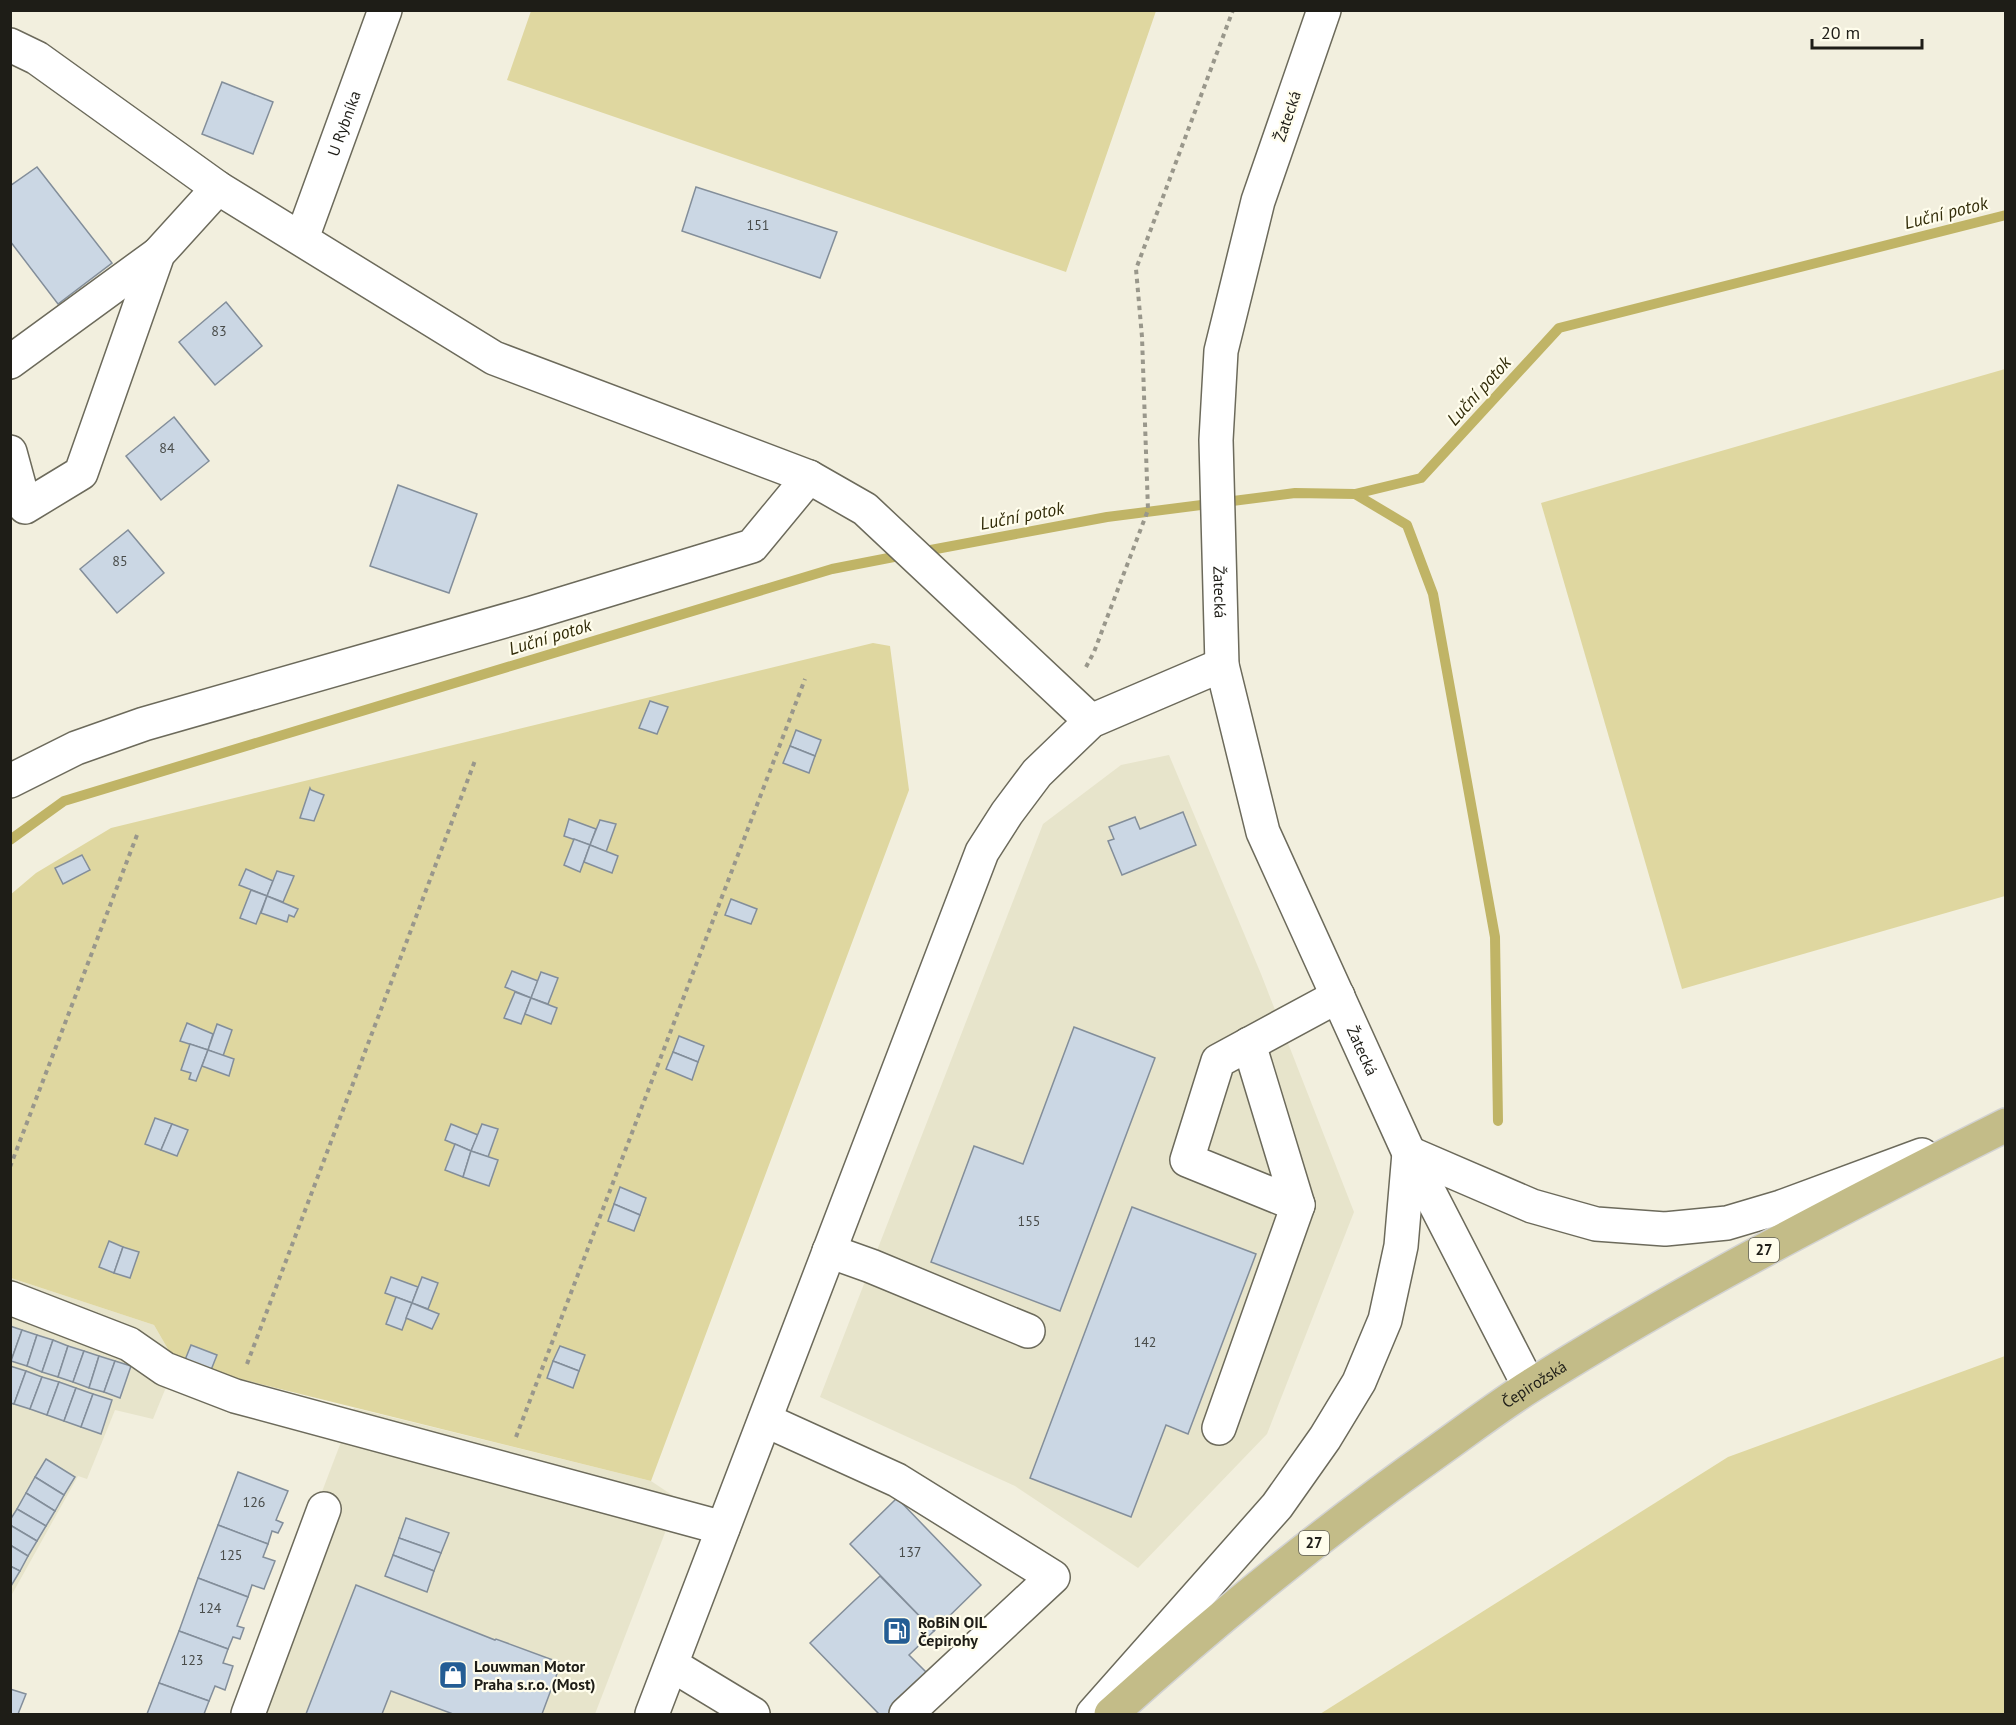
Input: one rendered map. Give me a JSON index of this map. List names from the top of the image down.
{
  "streets": {
    "main road": ["27", "Čepirožská"],
    "street": ["Žatecká", "U Rybníka"]
  },
  "crossings": [
    ["Žatecká", "Čepirožská"]
  ],
  "water": ["Luční potok"],
  "places": {
    "fuel station": ["RoBiN OIL Čepirohy"],
    "shop": ["Louwman Motor Praha s.r.o. (Most)"]
  },
  "house_numbers": [
    "151",
    "83",
    "84",
    "85",
    "155",
    "142",
    "126",
    "137",
    "125",
    "124",
    "123"
  ],
  "scale_bar": "20 m"
}
